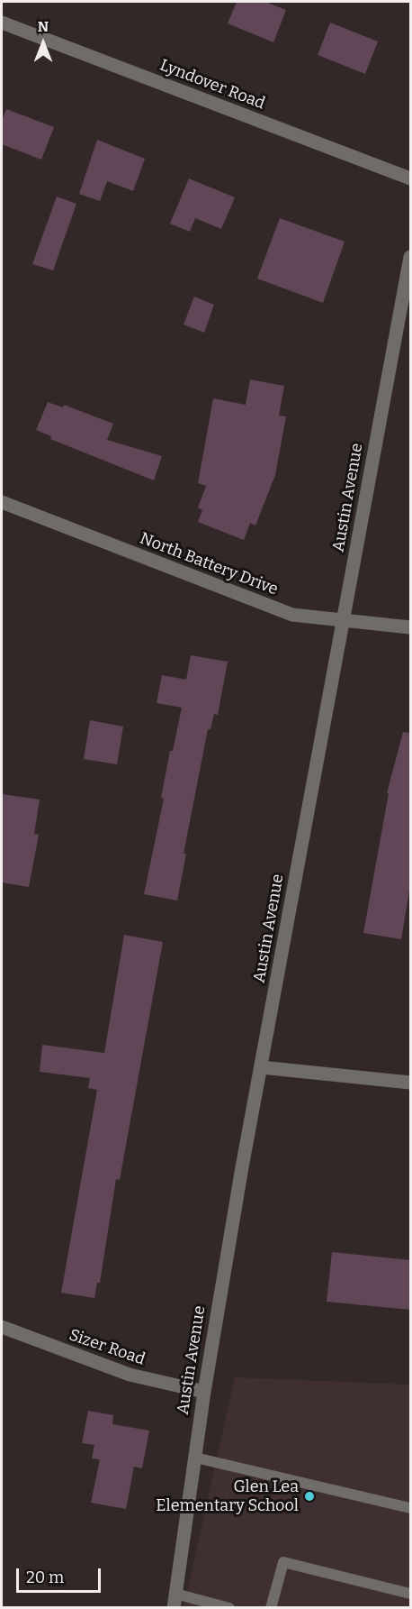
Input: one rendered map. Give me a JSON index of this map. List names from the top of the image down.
{
  "streets": {
    "street": [
      "Lyndover Road",
      "Austin Avenue",
      "North Battery Drive",
      "Sizer Road"
    ]
  },
  "crossings": [
    ["Austin Avenue", "North Battery Drive"],
    ["Austin Avenue", "Sizer Road"]
  ],
  "places": ["Glen Lea Elementary School"],
  "scale_bar": "20 m",
  "north": "top"
}
